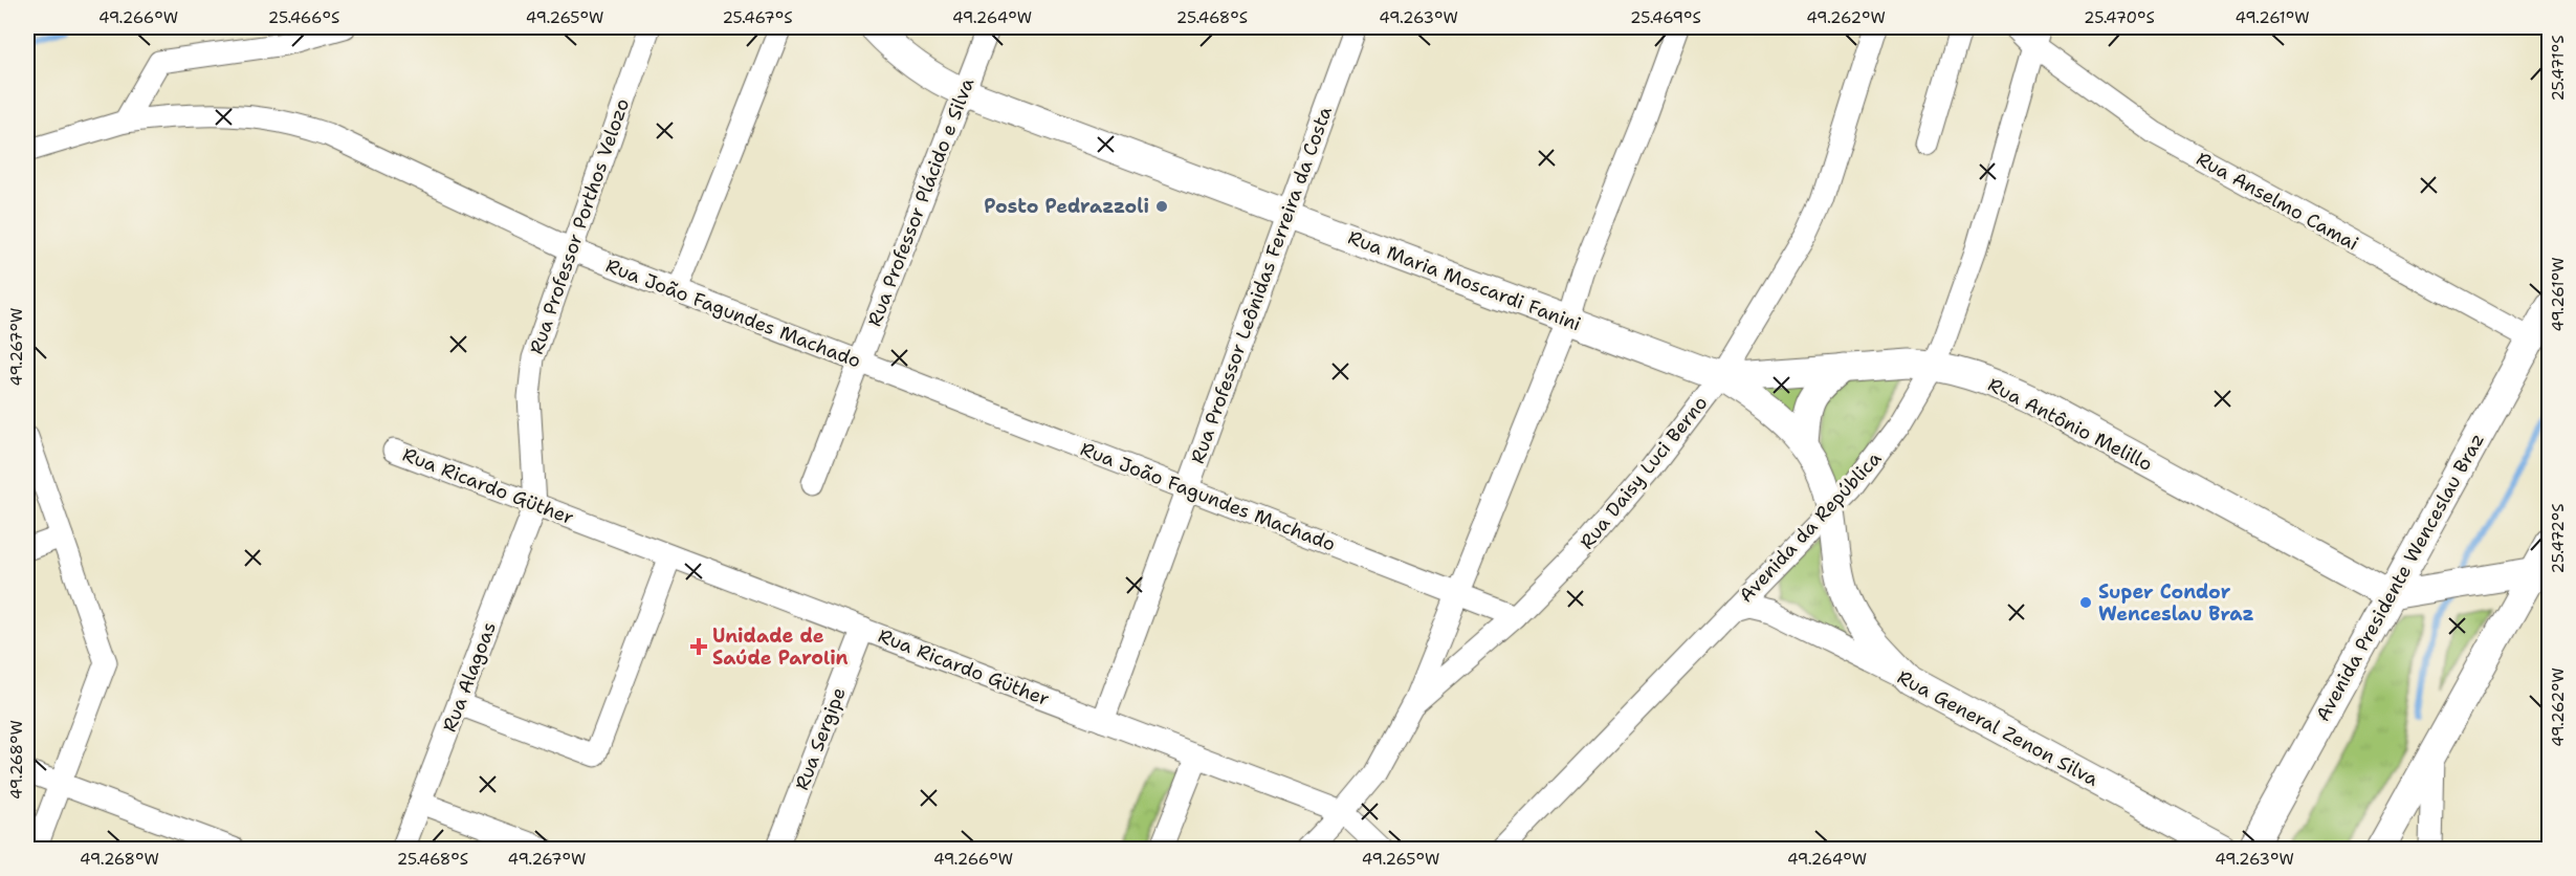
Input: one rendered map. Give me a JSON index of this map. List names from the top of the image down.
{
  "streets": {
    "main road": [
      "Rua Maria Moscardi Fanini",
      "Rua Antônio Melillo",
      "Avenida Presidente Wenceslau Braz",
      "Rua General Zenon Silva"
    ],
    "street": [
      "Rua Anselmo Camai",
      "Rua Professor Plácido e Silva",
      "Rua Professor Porthos Velozo",
      "Rua Professor Leônidas Ferreira da Costa",
      "Rua João Fagundes Machado",
      "Rua Daisy Luci Berno",
      "Rua Ricardo Güther",
      "Avenida da República",
      "Rua Alagoas",
      "Rua Sergipe"
    ]
  },
  "crossings": [
    ["Rua Anselmo Camai", "Avenida da República"],
    ["Rua Anselmo Camai", "Avenida Presidente Wenceslau Braz"],
    ["Rua Professor Plácido e Silva", "Rua Maria Moscardi Fanini"],
    ["Rua Professor Plácido e Silva", "Rua João Fagundes Machado"],
    ["Rua Professor Porthos Velozo", "Rua João Fagundes Machado"],
    ["Rua Professor Porthos Velozo", "Rua Ricardo Güther"],
    ["Rua Professor Porthos Velozo", "Rua Alagoas"],
    ["Rua Maria Moscardi Fanini", "Rua Professor Leônidas Ferreira da Costa"],
    ["Rua Maria Moscardi Fanini", "Rua Antônio Melillo"],
    ["Rua Maria Moscardi Fanini", "Rua Daisy Luci Berno"],
    ["Rua Maria Moscardi Fanini", "Avenida da República"],
    ["Rua Maria Moscardi Fanini", "Rua General Zenon Silva"],
    ["Rua Professor Leônidas Ferreira da Costa", "Rua João Fagundes Machado"],
    ["Rua Professor Leônidas Ferreira da Costa", "Rua Ricardo Güther"],
    ["Rua João Fagundes Machado", "Rua Daisy Luci Berno"],
    ["Rua Antônio Melillo", "Rua Daisy Luci Berno"],
    ["Rua Antônio Melillo", "Avenida da República"],
    ["Rua Antônio Melillo", "Avenida Presidente Wenceslau Braz"],
    ["Rua Daisy Luci Berno", "Rua Ricardo Güther"],
    ["Rua Ricardo Güther", "Rua Alagoas"],
    ["Rua Ricardo Güther", "Rua Sergipe"],
    ["Avenida da República", "Rua General Zenon Silva"]
  ],
  "places": {
    "other": ["Posto Pedrazzoli", "Super Condor Wenceslau Braz"],
    "health": ["Unidade de Saúde Parolin"]
  },
  "coordinates": [
    "49.266°W",
    "25.466°S",
    "49.265°W",
    "25.467°S",
    "49.264°W",
    "25.468°S",
    "49.263°W",
    "25.469°S",
    "49.262°W",
    "25.470°S",
    "49.261°W",
    "25.471°S",
    "49.267°W",
    "25.472°S",
    "49.268°W"
  ]
}
